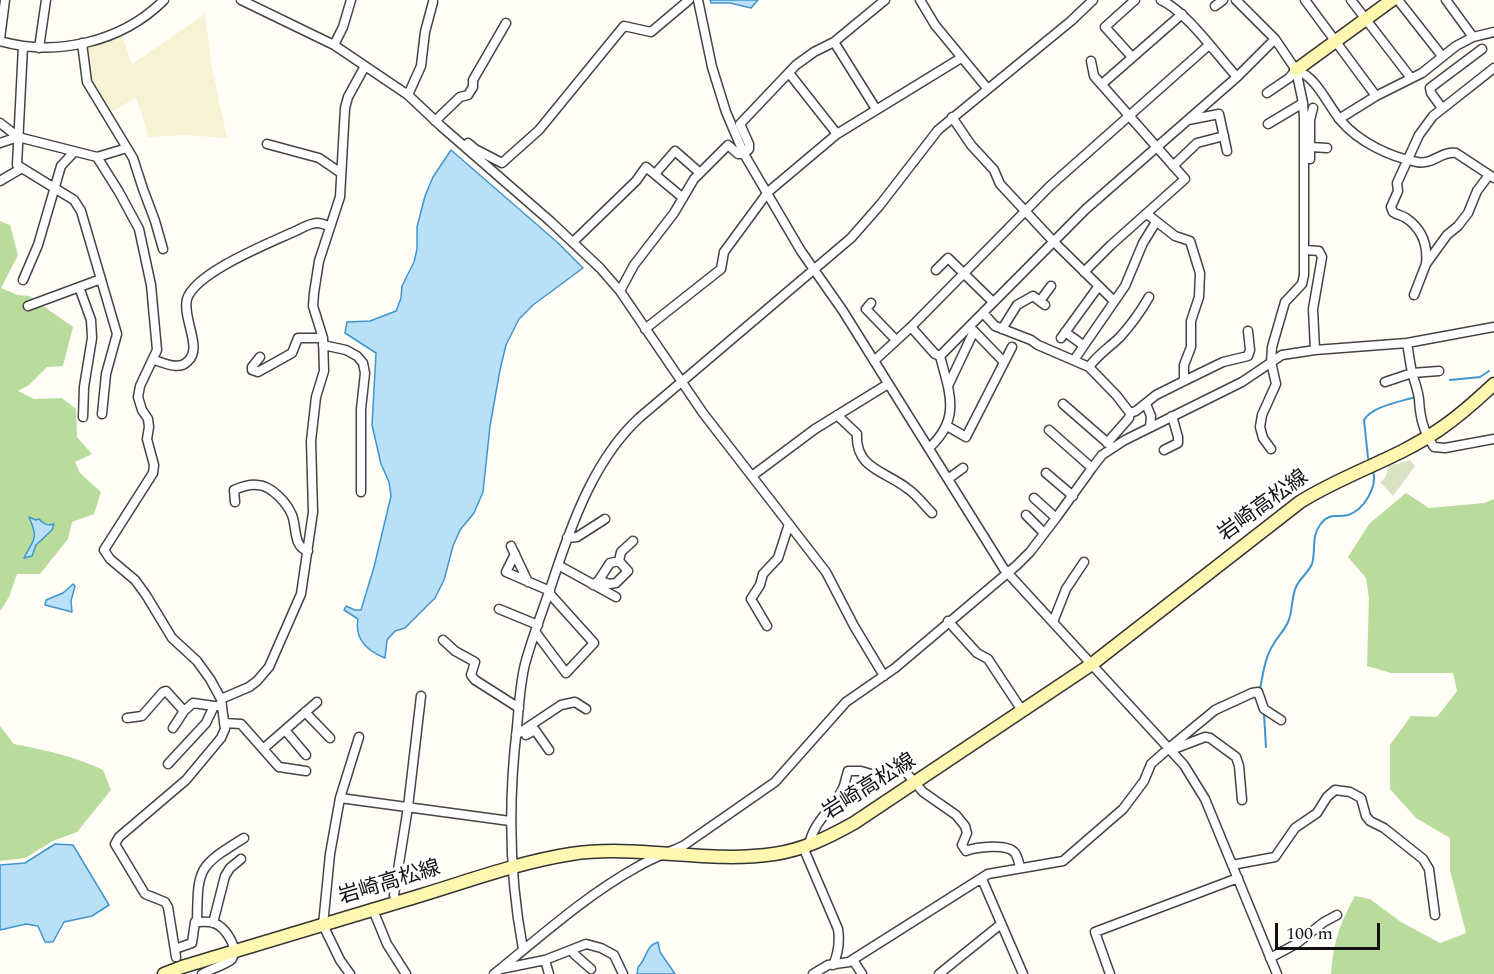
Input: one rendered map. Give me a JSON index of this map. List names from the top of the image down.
{
  "streets": {
    "main road": ["岩崎高松線"]
  },
  "scale_bar": "100 m"
}
